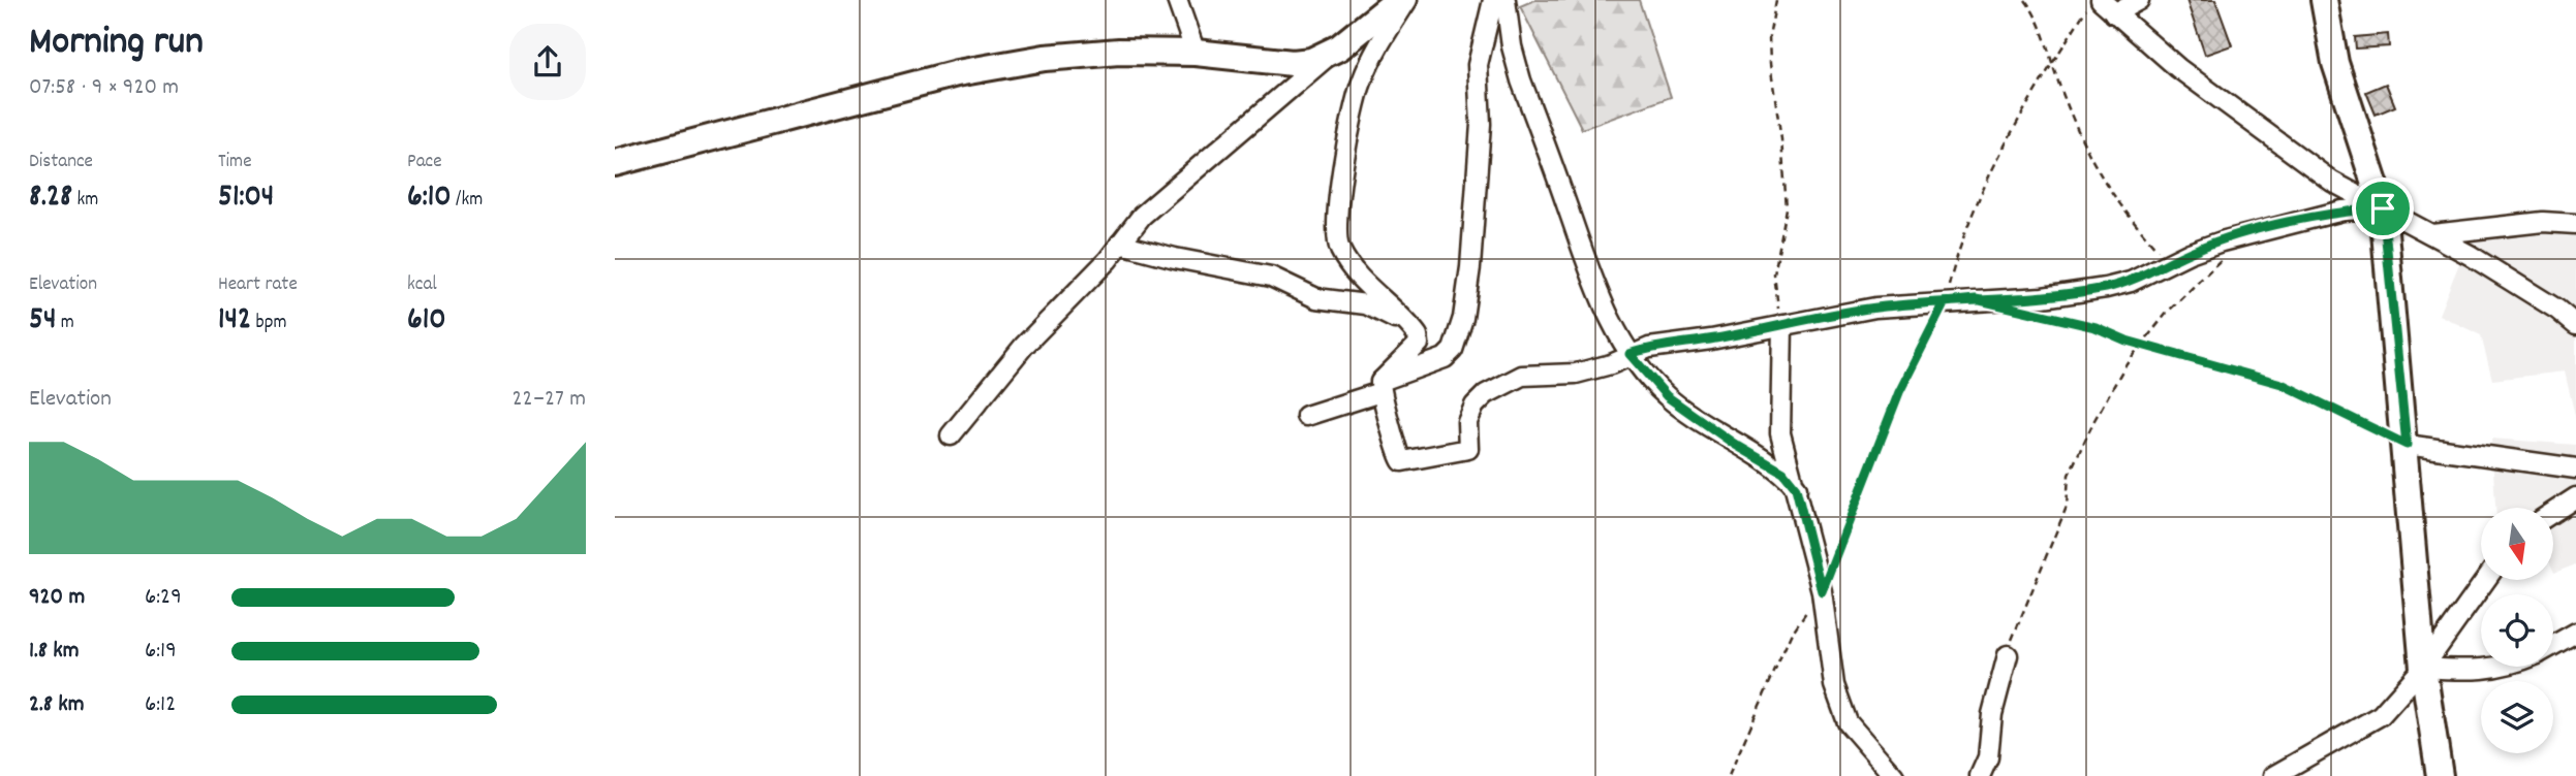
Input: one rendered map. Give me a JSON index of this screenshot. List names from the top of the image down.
{
  "north": "bottom",
  "page": {
    "heading": ["Morning run", "07:58 · 9 × 920 m"],
    "stats": [
      ["Distance", "8.28 km"],
      ["Time", "51:04"],
      ["Pace", "6:10 /km"],
      ["Elevation", "54 m"],
      ["Heart rate", "142 bpm"],
      ["kcal", "610"]
    ],
    "chart": ["Elevation", "22–27 m"],
    "list": [
      {
        "name": "920 m",
        "note": "6:29"
      },
      {
        "name": "1.8 km",
        "note": "6:19"
      },
      {
        "name": "2.8 km",
        "note": "6:12"
      }
    ]
  }
}
